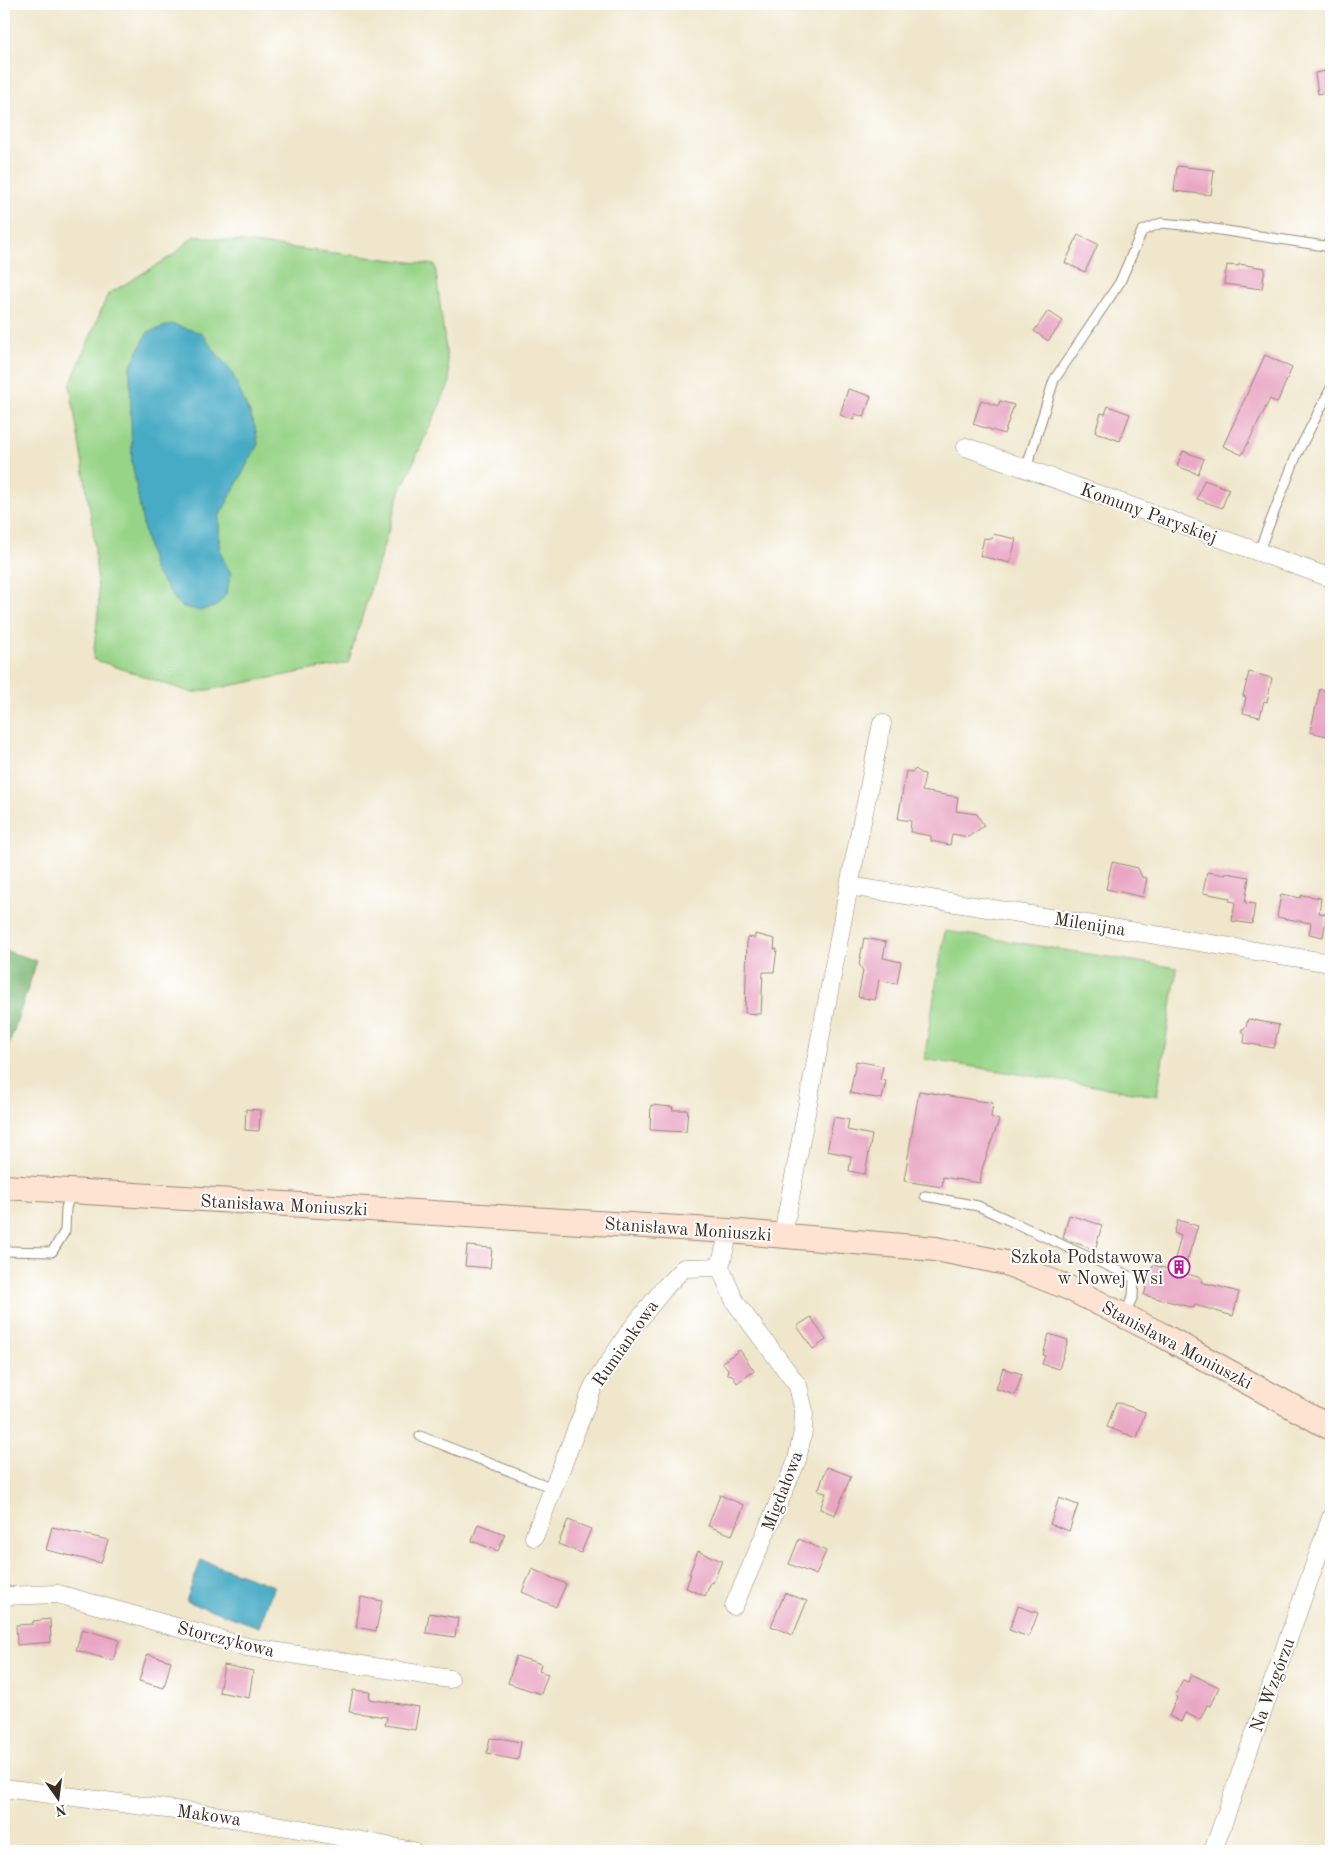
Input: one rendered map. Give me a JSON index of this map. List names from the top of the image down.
{
  "streets": {
    "main road": ["Stanisława Moniuszki"],
    "street": [
      "Komuny Paryskiej",
      "Milenijna",
      "Rumiankowa",
      "Migdałowa",
      "Storczykowa",
      "Na Wzgórzu",
      "Makowa"
    ]
  },
  "crossings": [
    ["Rumiankowa", "Migdałowa"]
  ],
  "places": {
    "building": ["Szkoła Podstawowa w Nowej Wsi"]
  },
  "north": "bottom"
}
